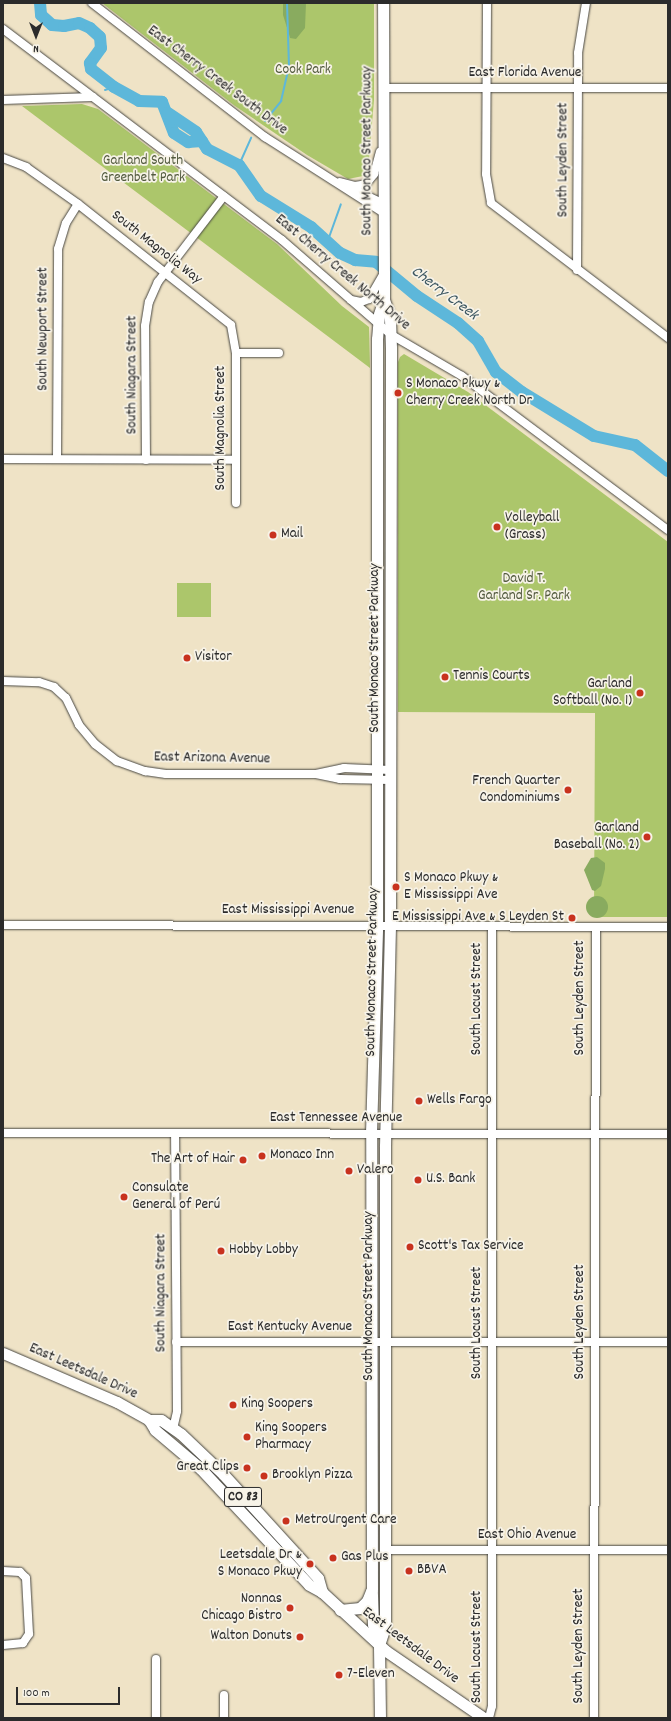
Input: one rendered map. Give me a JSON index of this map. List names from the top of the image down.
{
  "streets": {
    "main road": ["South Monaco Street Parkway", "East Leetsdale Drive", "CO 83"],
    "street": [
      "East Florida Avenue",
      "East Cherry Creek South Drive",
      "South Leyden Street",
      "South Magnolia Way",
      "East Cherry Creek North Drive",
      "South Newport Street",
      "South Niagara Street",
      "South Magnolia Street",
      "East Arizona Avenue",
      "East Mississippi Avenue",
      "South Locust Street",
      "East Tennessee Avenue",
      "East Kentucky Avenue",
      "East Ohio Avenue"
    ]
  },
  "crossings": [
    ["East Florida Avenue", "South Monaco Street Parkway"],
    ["East Florida Avenue", "South Leyden Street"],
    ["East Cherry Creek South Drive", "South Monaco Street Parkway"],
    ["South Monaco Street Parkway", "East Cherry Creek North Drive"],
    ["South Monaco Street Parkway", "East Arizona Avenue"],
    ["South Monaco Street Parkway", "East Mississippi Avenue"],
    ["South Monaco Street Parkway", "East Tennessee Avenue"],
    ["South Monaco Street Parkway", "East Kentucky Avenue"],
    ["South Monaco Street Parkway", "East Leetsdale Drive"],
    ["South Monaco Street Parkway", "East Ohio Avenue"],
    ["South Leyden Street", "East Mississippi Avenue"],
    ["South Leyden Street", "East Tennessee Avenue"],
    ["South Leyden Street", "East Kentucky Avenue"],
    ["South Leyden Street", "East Ohio Avenue"],
    ["South Magnolia Way", "South Newport Street"],
    ["South Magnolia Way", "South Niagara Street"],
    ["South Magnolia Way", "South Magnolia Street"],
    ["East Cherry Creek North Drive", "South Niagara Street"],
    ["South Niagara Street", "East Tennessee Avenue"],
    ["South Niagara Street", "East Kentucky Avenue"],
    ["South Niagara Street", "East Leetsdale Drive"],
    ["East Mississippi Avenue", "South Locust Street"],
    ["South Locust Street", "East Tennessee Avenue"],
    ["South Locust Street", "East Kentucky Avenue"],
    ["South Locust Street", "East Ohio Avenue"]
  ],
  "water": ["Cherry Creek"],
  "parks": ["Cook Park", "Garland South Greenbelt Park", "David T. Garland Sr. Park"],
  "places": [
    "S Monaco Pkwy & Cherry Creek North Dr",
    "Volleyball (Grass)",
    "Mail",
    "Visitor",
    "Tennis Courts",
    "Garland Softball (No. 1)",
    "French Quarter Condominiums",
    "Garland Baseball (No. 2)",
    "S Monaco Pkwy & E Mississippi Ave",
    "E Mississippi Ave & S Leyden St",
    "Wells Fargo",
    "Monaco Inn",
    "The Art of Hair",
    "Valero",
    "U.S. Bank",
    "Consulate General of Perú",
    "Scott's Tax Service",
    "Hobby Lobby",
    "King Soopers",
    "King Soopers Pharmacy",
    "Great Clips",
    "Brooklyn Pizza",
    "MetroUrgent Care",
    "Gas Plus",
    "Leetsdale Dr & S Monaco Pkwy",
    "BBVA",
    "Nonnas Chicago Bistro",
    "Walton Donuts",
    "7-Eleven"
  ],
  "scale_bar": "100 m",
  "north": "bottom"
}
